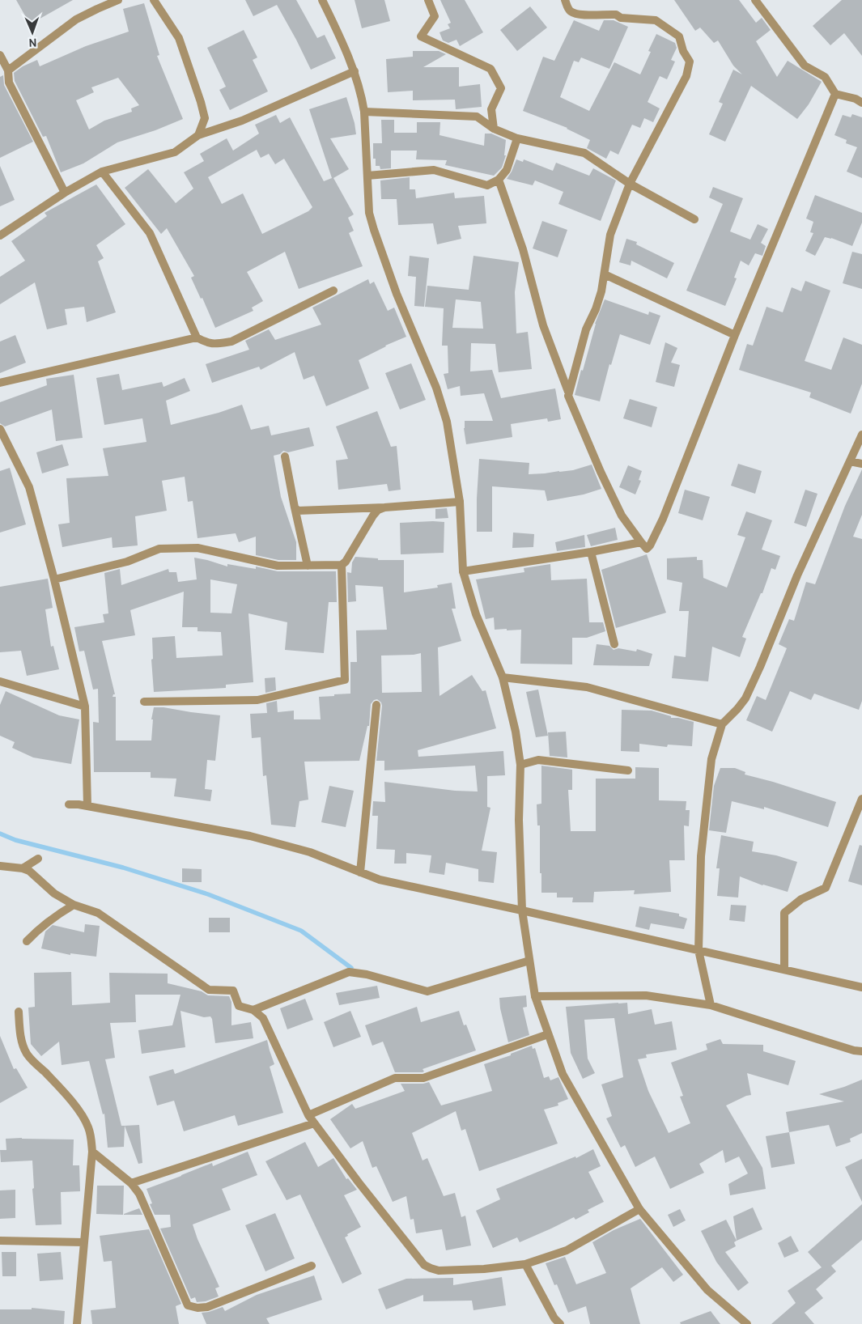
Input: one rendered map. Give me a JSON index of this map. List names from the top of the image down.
{
  "north": "bottom"
}
